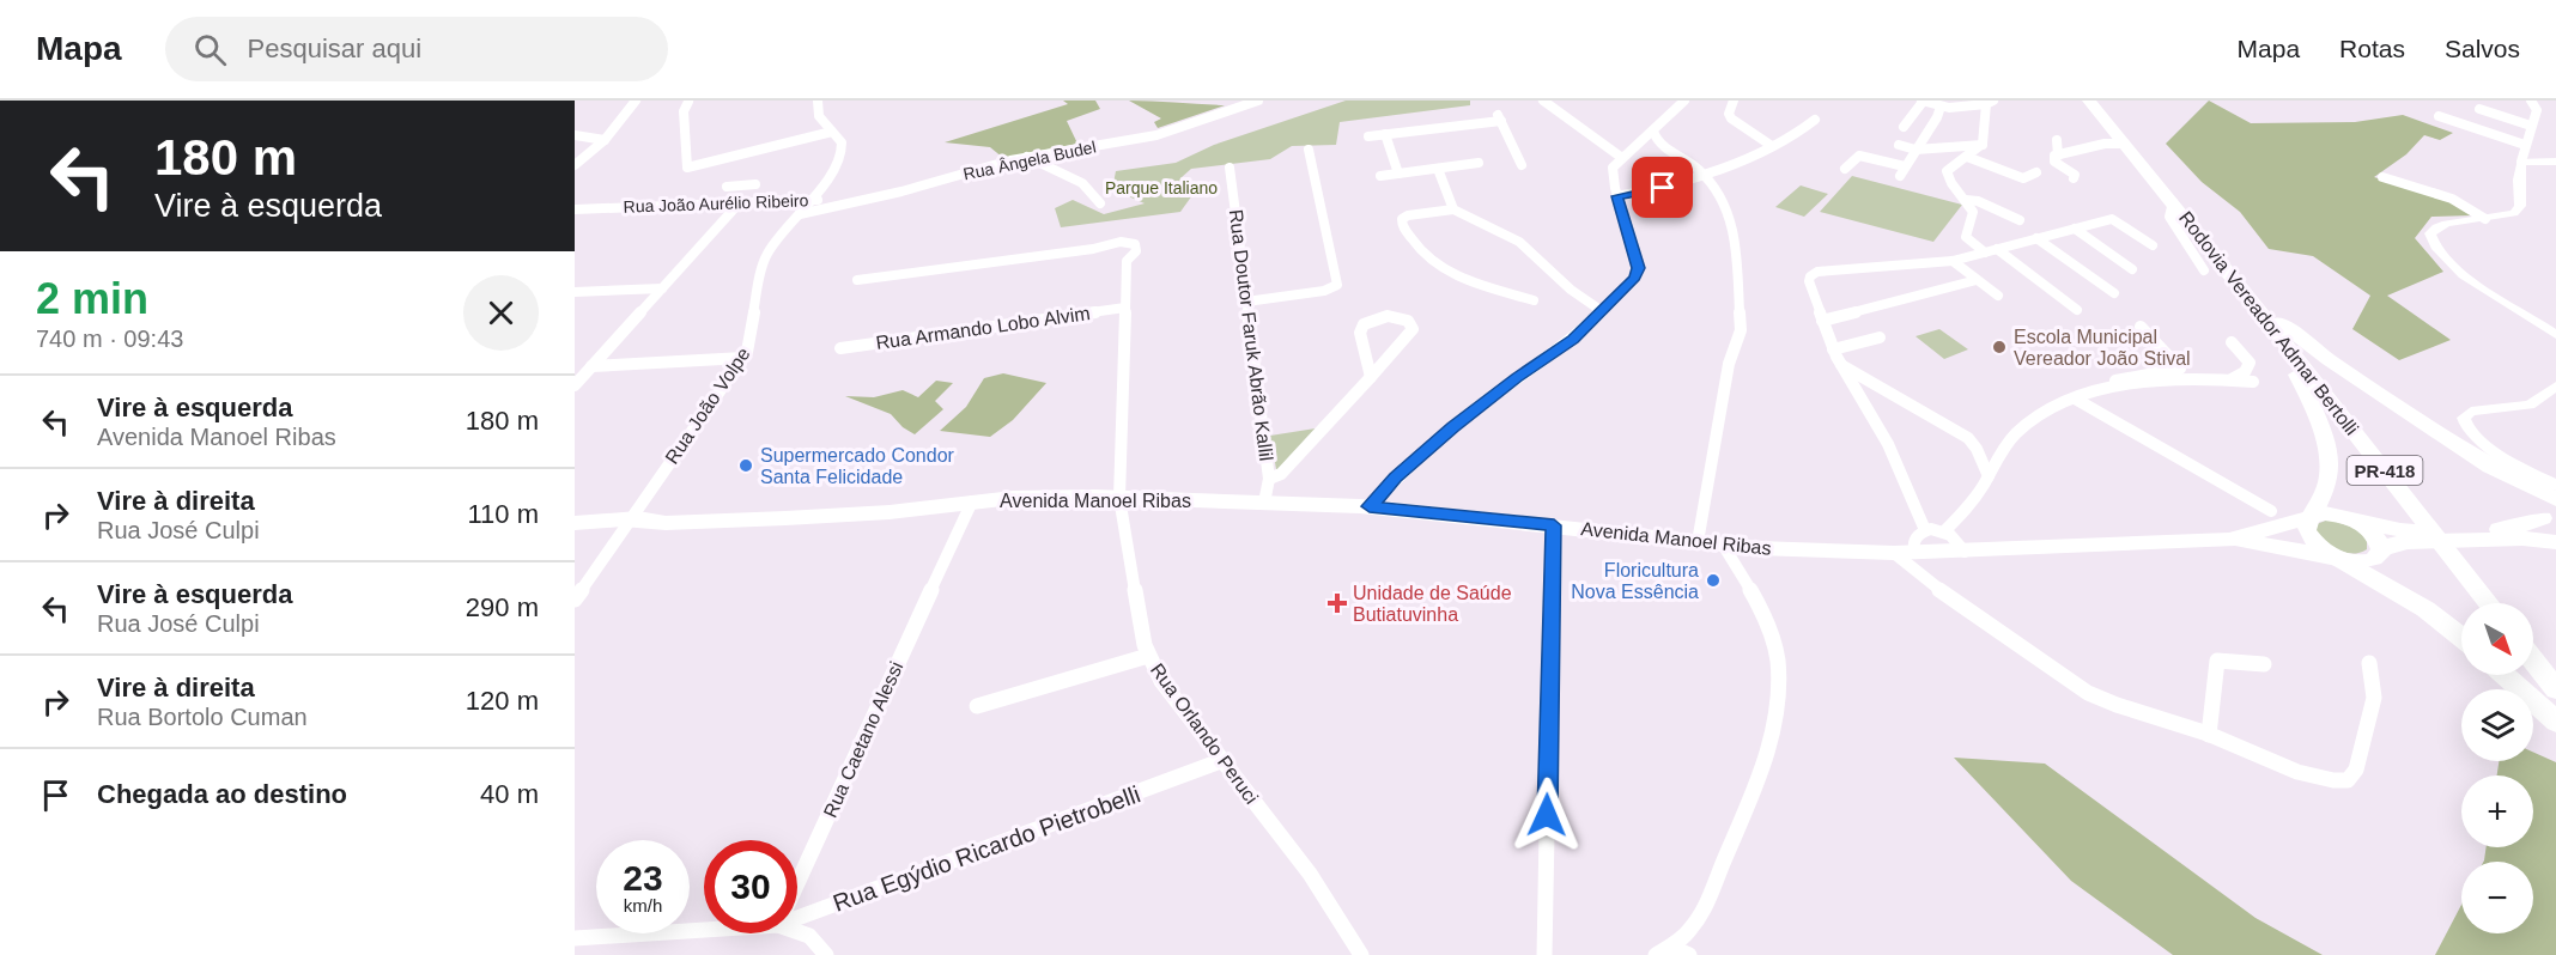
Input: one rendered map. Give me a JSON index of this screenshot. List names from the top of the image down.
{
  "streets": {
    "highway": ["Rodovia Vereador Admar Bertolli", "PR-418"],
    "main road": ["Avenida Manoel Ribas"],
    "street": [
      "Rua Ângela Budel",
      "Rua João Aurélio Ribeiro",
      "Rua Armando Lobo Alvim",
      "Rua Doutor Faruk Abrão Kallil",
      "Rua João Volpe",
      "Rua Orlando Peruci",
      "Rua Caetano Alessi",
      "Rua Egýdio Ricardo Pietrobelli"
    ]
  },
  "crossings": [
    ["Rua Ângela Budel", "Rua João Aurélio Ribeiro"],
    ["Rua Ângela Budel", "Rua João Volpe"],
    ["Rua João Aurélio Ribeiro", "Rua João Volpe"],
    ["Rua Armando Lobo Alvim", "Rua Orlando Peruci"],
    ["Rua Doutor Faruk Abrão Kallil", "Avenida Manoel Ribas"],
    ["Rua João Volpe", "Avenida Manoel Ribas"],
    ["Avenida Manoel Ribas", "Rua Orlando Peruci"],
    ["Avenida Manoel Ribas", "Rua Caetano Alessi"],
    ["Rua Orlando Peruci", "Rua Egýdio Ricardo Pietrobelli"]
  ],
  "parks": ["Parque Italiano"],
  "places": {
    "other": ["Escola Municipal Vereador João Stival", "Supermercado Condor Santa Felicidade", "Floricultura Nova Essência"],
    "health": ["Unidade de Saúde Butiatuvinha"]
  },
  "north": "bottom right",
  "page": {
    "header": "Mapa",
    "search": "Pesquisar aqui",
    "nav": ["Mapa", "Rotas", "Salvos"],
    "turn": ["180 m", "Vire à esquerda"],
    "heading": ["2 min", "740 m · 09:43"],
    "list": [
      {
        "name": "Vire à esquerda",
        "note": "Avenida Manoel Ribas",
        "value": "180 m"
      },
      {
        "name": "Vire à direita",
        "note": "Rua José Culpi",
        "value": "110 m"
      },
      {
        "name": "Vire à esquerda",
        "note": "Rua José Culpi",
        "value": "290 m"
      },
      {
        "name": "Vire à direita",
        "note": "Rua Bortolo Cuman",
        "value": "120 m"
      },
      {
        "name": "Chegada ao destino",
        "value": "40 m"
      }
    ],
    "map_buttons": ["+", "−"],
    "speed": "23 km/h",
    "limit": "30"
  }
}
